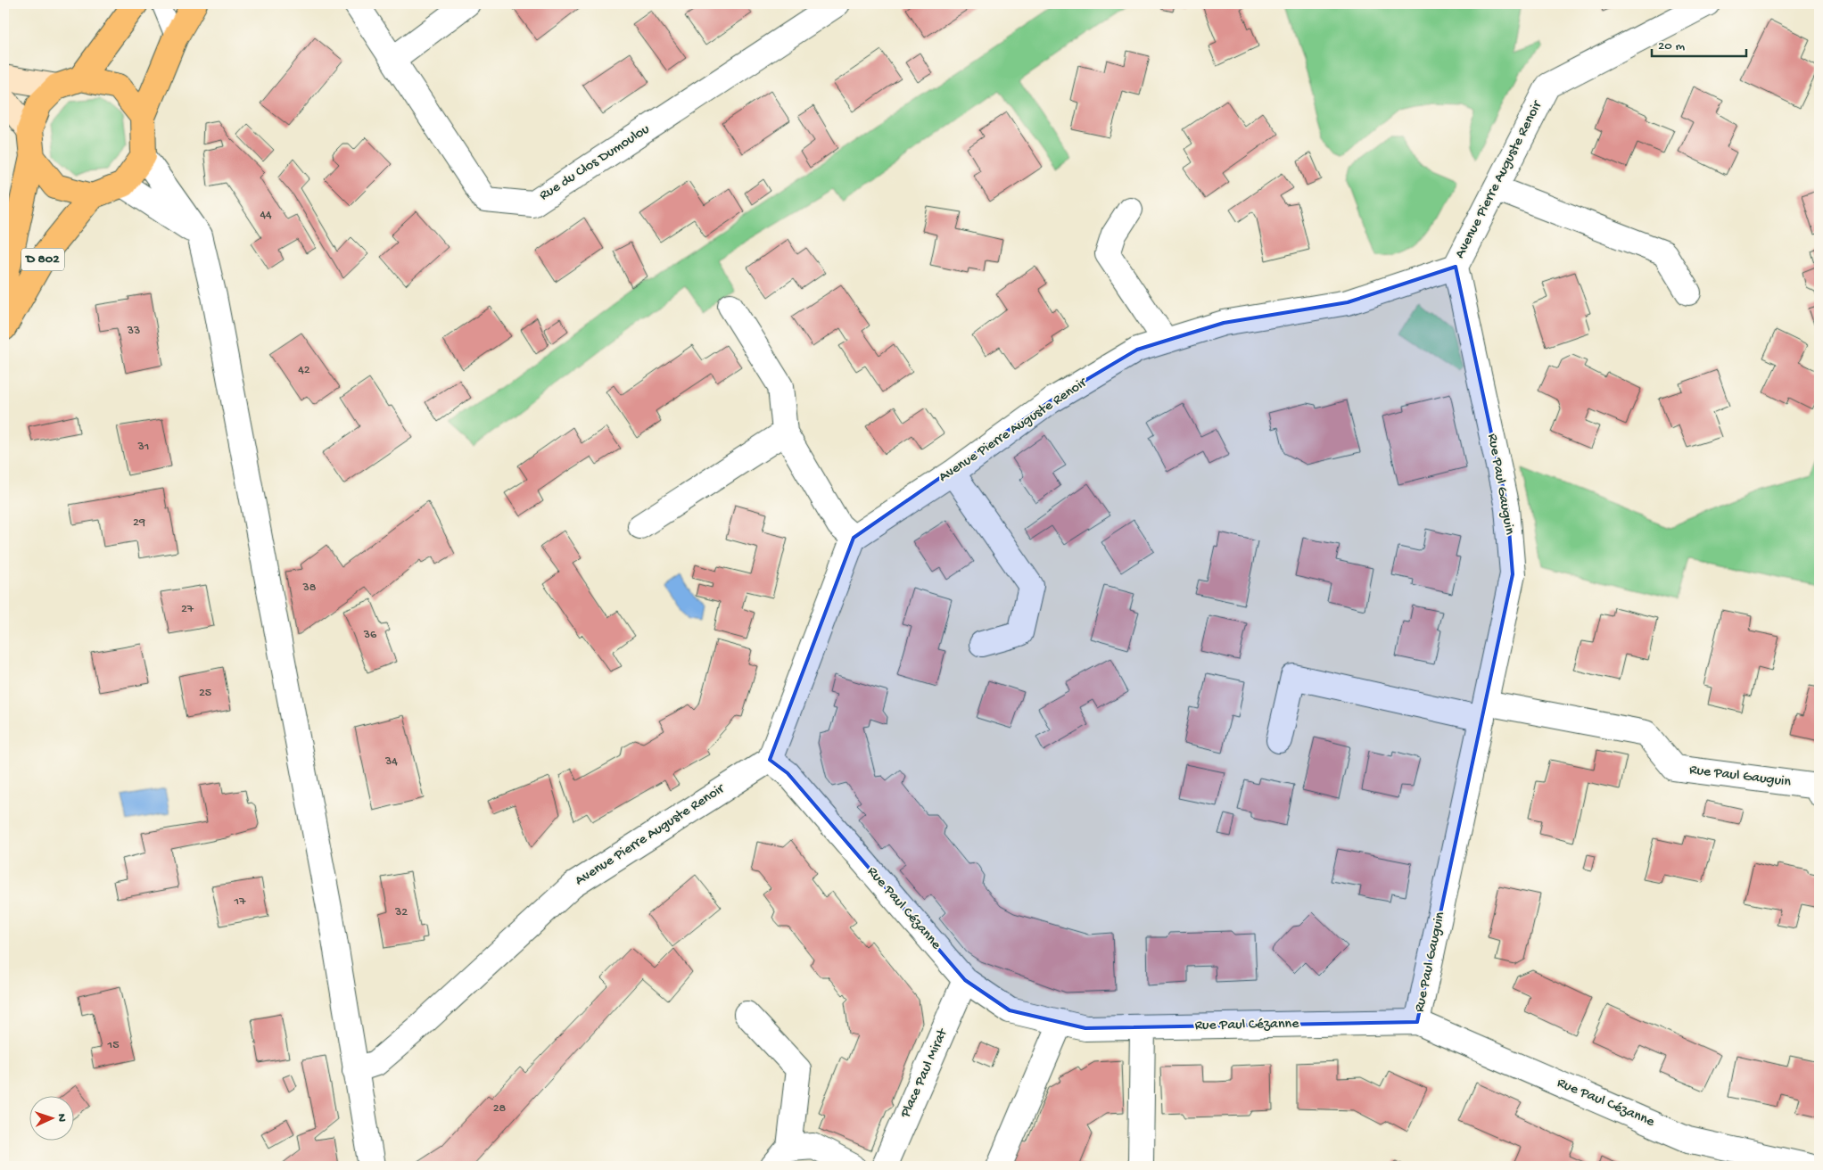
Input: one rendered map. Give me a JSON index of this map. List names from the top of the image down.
{
  "streets": {
    "main road": ["D 802"],
    "street": [
      "Rue du Clos Dumoulou",
      "Avenue Pierre Auguste Renoir",
      "Rue Paul Gauguin",
      "Rue Paul Cézanne",
      "Place Paul Mirat"
    ]
  },
  "crossings": [
    ["Avenue Pierre Auguste Renoir", "Rue Paul Gauguin"],
    ["Avenue Pierre Auguste Renoir", "Rue Paul Cézanne"],
    ["Rue Paul Gauguin", "Rue Paul Cézanne"],
    ["Rue Paul Cézanne", "Place Paul Mirat"]
  ],
  "house_numbers": [
    "44",
    "33",
    "42",
    "31",
    "29",
    "38",
    "27",
    "36",
    "25",
    "34",
    "17",
    "32",
    "15",
    "28"
  ],
  "scale_bar": "20 m",
  "north": "right"
}
